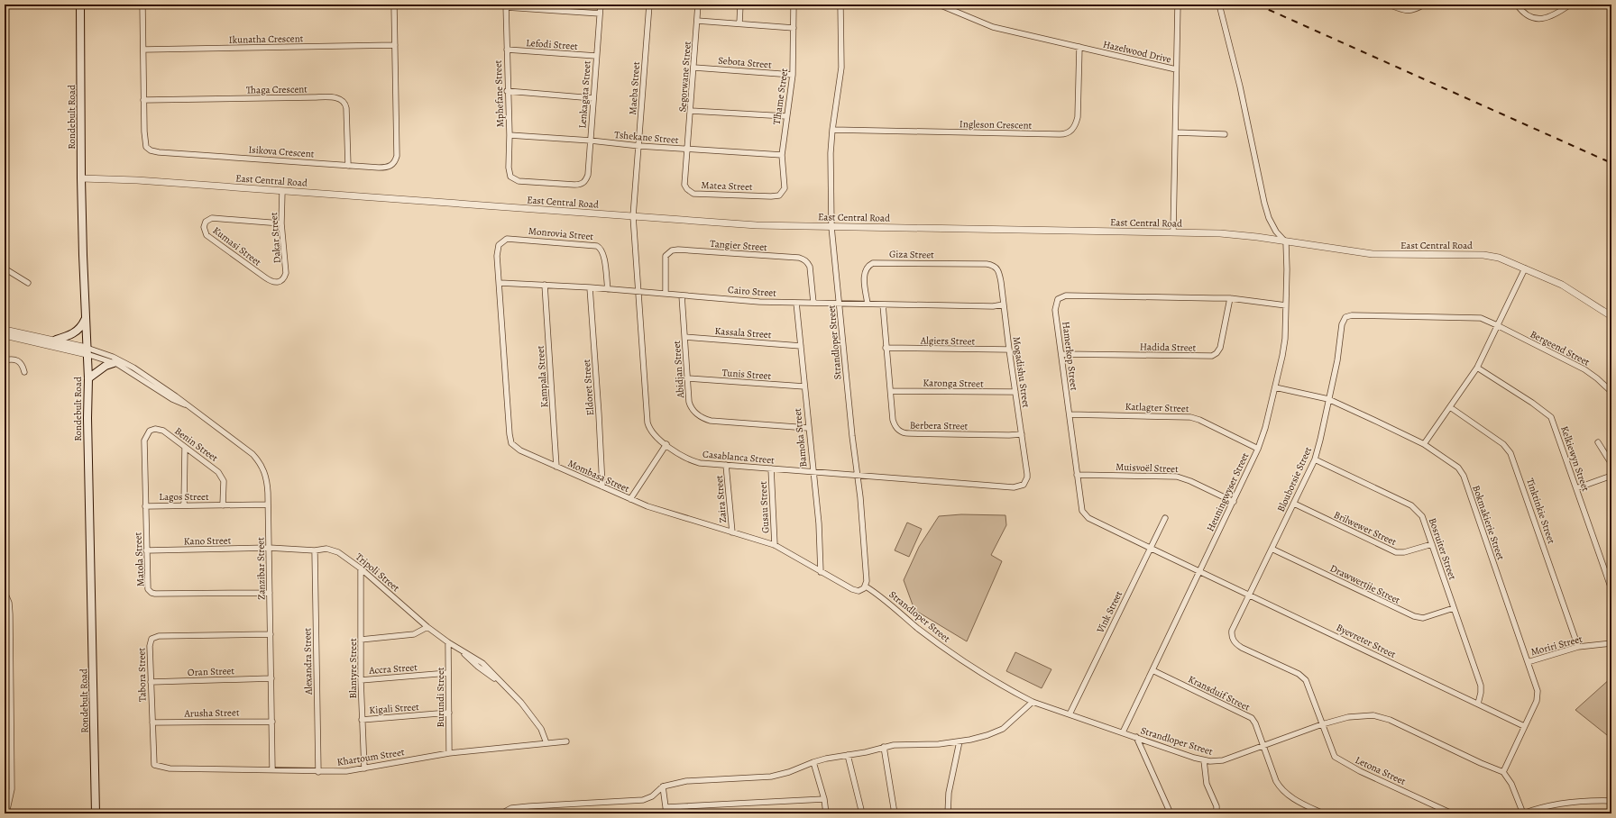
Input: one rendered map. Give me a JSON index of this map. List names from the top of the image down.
{
  "streets": {
    "main road": ["Rondebult Road"],
    "street": [
      "Ikunatha Crescent",
      "Lefodi Street",
      "Hazelwood Drive",
      "Sebota Street",
      "Segorwane Street",
      "Maeba Street",
      "Thaga Crescent",
      "Mphefane Street",
      "Lenkagata Street",
      "Tlhame Street",
      "Ingleson Crescent",
      "Tshekane Street",
      "Isikova Crescent",
      "East Central Road",
      "Matea Street",
      "Monrovia Street",
      "Dakar Street",
      "Tangier Street",
      "Kumasi Street",
      "Giza Street",
      "Cairo Street",
      "Kassala Street",
      "Algiers Street",
      "Strandloper Street",
      "Hadida Street",
      "Bergeend Street",
      "Hamerkop Street",
      "Abidjan Street",
      "Mogadishu Street",
      "Tunis Street",
      "Kampala Street",
      "Karonga Street",
      "Eldoret Street",
      "Katlagter Street",
      "Berbera Street",
      "Bamoka Street",
      "Benin Street",
      "Casablanca Street",
      "Kelkiewyn Street",
      "Muisvoël Street",
      "Mombasa Street",
      "Blouborsie Street",
      "Heuningwyser Street",
      "Lagos Street",
      "Zaira Street",
      "Gusau Street",
      "Tinktinkie Street",
      "Bokmakierie Street",
      "Brilwewer Street",
      "Kano Street",
      "Bosruiter Street",
      "Matola Street",
      "Zanzibar Street",
      "Tripoli Street",
      "Drawwertjie Street",
      "Vink Street",
      "Byevreter Street",
      "Moriri Street",
      "Alexandra Street",
      "Blantyre Street",
      "Accra Street",
      "Oran Street",
      "Tabora Street",
      "Kransduif Street",
      "Burundi Street",
      "Kigali Street",
      "Arusha Street",
      "Khartoum Street",
      "Letona Street"
    ]
  },
  "crossings": [
    ["Ikunatha Crescent", "Isikova Crescent"],
    ["Lefodi Street", "Mphefane Street"],
    ["Lefodi Street", "Lenkagata Street"],
    ["Hazelwood Drive", "Ingleson Crescent"],
    ["Hazelwood Drive", "East Central Road"],
    ["Sebota Street", "Segorwane Street"],
    ["Sebota Street", "Tlhame Street"],
    ["Segorwane Street", "Tshekane Street"],
    ["Segorwane Street", "Matea Street"],
    ["Maeba Street", "Tshekane Street"],
    ["Maeba Street", "East Central Road"],
    ["Maeba Street", "Casablanca Street"],
    ["Thaga Crescent", "Isikova Crescent"],
    ["Mphefane Street", "Lenkagata Street"],
    ["Mphefane Street", "Tshekane Street"],
    ["Lenkagata Street", "Tshekane Street"],
    ["Tlhame Street", "Tshekane Street"],
    ["Tlhame Street", "Matea Street"],
    ["Rondebult Road", "East Central Road"],
    ["Tshekane Street", "Matea Street"],
    ["East Central Road", "Dakar Street"],
    ["East Central Road", "Strandloper Street"],
    ["East Central Road", "Casablanca Street"],
    ["East Central Road", "Heuningwyser Street"],
    ["Monrovia Street", "Cairo Street"],
    ["Monrovia Street", "Mombasa Street"],
    ["Dakar Street", "Kumasi Street"],
    ["Tangier Street", "Cairo Street"],
    ["Giza Street", "Cairo Street"],
    ["Giza Street", "Mogadishu Street"],
    ["Cairo Street", "Strandloper Street"],
    ["Cairo Street", "Abidjan Street"],
    ["Cairo Street", "Mogadishu Street"],
    ["Cairo Street", "Kampala Street"],
    ["Cairo Street", "Eldoret Street"],
    ["Cairo Street", "Berbera Street"],
    ["Cairo Street", "Bamoka Street"],
    ["Cairo Street", "Casablanca Street"],
    ["Cairo Street", "Mombasa Street"],
    ["Kassala Street", "Abidjan Street"],
    ["Kassala Street", "Bamoka Street"],
    ["Algiers Street", "Mogadishu Street"],
    ["Algiers Street", "Berbera Street"],
    ["Strandloper Street", "Casablanca Street"],
    ["Strandloper Street", "Mombasa Street"],
    ["Strandloper Street", "Blouborsie Street"],
    ["Strandloper Street", "Heuningwyser Street"],
    ["Strandloper Street", "Bokmakierie Street"],
    ["Strandloper Street", "Vink Street"],
    ["Strandloper Street", "Kransduif Street"],
    ["Strandloper Street", "Letona Street"],
    ["Hadida Street", "Hamerkop Street"],
    ["Bergeend Street", "Blouborsie Street"],
    ["Hamerkop Street", "Katlagter Street"],
    ["Hamerkop Street", "Muisvoël Street"],
    ["Hamerkop Street", "Heuningwyser Street"],
    ["Hamerkop Street", "Vink Street"],
    ["Hamerkop Street", "Byevreter Street"],
    ["Abidjan Street", "Tunis Street"],
    ["Abidjan Street", "Bamoka Street"],
    ["Mogadishu Street", "Karonga Street"],
    ["Mogadishu Street", "Berbera Street"],
    ["Mogadishu Street", "Casablanca Street"],
    ["Tunis Street", "Bamoka Street"],
    ["Kampala Street", "Mombasa Street"],
    ["Karonga Street", "Berbera Street"],
    ["Eldoret Street", "Mombasa Street"],
    ["Katlagter Street", "Heuningwyser Street"],
    ["Bamoka Street", "Casablanca Street"],
    ["Bamoka Street", "Mombasa Street"],
    ["Benin Street", "Lagos Street"],
    ["Benin Street", "Matola Street"],
    ["Casablanca Street", "Zaira Street"],
    ["Casablanca Street", "Gusau Street"],
    ["Muisvoël Street", "Heuningwyser Street"],
    ["Mombasa Street", "Zaira Street"],
    ["Mombasa Street", "Gusau Street"],
    ["Blouborsie Street", "Bokmakierie Street"],
    ["Blouborsie Street", "Brilwewer Street"],
    ["Blouborsie Street", "Bosruiter Street"],
    ["Blouborsie Street", "Drawwertjie Street"],
    ["Blouborsie Street", "Byevreter Street"],
    ["Blouborsie Street", "Letona Street"],
    ["Heuningwyser Street", "Bokmakierie Street"],
    ["Heuningwyser Street", "Byevreter Street"],
    ["Heuningwyser Street", "Kransduif Street"],
    ["Lagos Street", "Matola Street"],
    ["Lagos Street", "Zanzibar Street"],
    ["Tinktinkie Street", "Moriri Street"],
    ["Bokmakierie Street", "Byevreter Street"],
    ["Bokmakierie Street", "Moriri Street"],
    ["Brilwewer Street", "Bosruiter Street"],
    ["Kano Street", "Matola Street"],
    ["Kano Street", "Zanzibar Street"],
    ["Kano Street", "Tripoli Street"],
    ["Bosruiter Street", "Drawwertjie Street"],
    ["Bosruiter Street", "Byevreter Street"],
    ["Matola Street", "Zanzibar Street"],
    ["Zanzibar Street", "Tripoli Street"],
    ["Zanzibar Street", "Oran Street"],
    ["Zanzibar Street", "Tabora Street"],
    ["Zanzibar Street", "Arusha Street"],
    ["Zanzibar Street", "Khartoum Street"],
    ["Tripoli Street", "Alexandra Street"],
    ["Tripoli Street", "Blantyre Street"],
    ["Tripoli Street", "Burundi Street"],
    ["Tripoli Street", "Khartoum Street"],
    ["Alexandra Street", "Khartoum Street"],
    ["Blantyre Street", "Accra Street"],
    ["Blantyre Street", "Kigali Street"],
    ["Blantyre Street", "Khartoum Street"],
    ["Accra Street", "Burundi Street"],
    ["Oran Street", "Tabora Street"],
    ["Tabora Street", "Arusha Street"],
    ["Tabora Street", "Khartoum Street"],
    ["Burundi Street", "Kigali Street"],
    ["Burundi Street", "Khartoum Street"]
  ]
}
